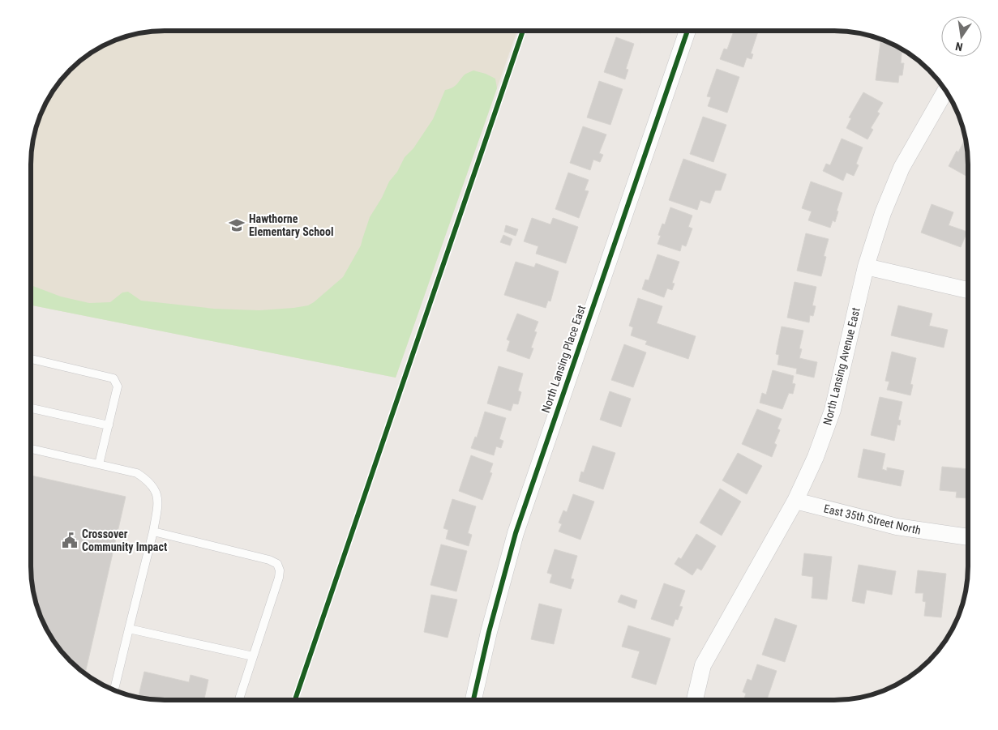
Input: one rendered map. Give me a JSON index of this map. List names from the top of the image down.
{
  "streets": {
    "street": ["North Lansing Place East", "North Lansing Avenue East", "East 35th Street North"]
  },
  "crossings": [
    ["North Lansing Avenue East", "East 35th Street North"]
  ],
  "places": {
    "school or university": ["Hawthorne Elementary School"],
    "public building": ["Crossover Community Impact"]
  },
  "north": "bottom"
}
